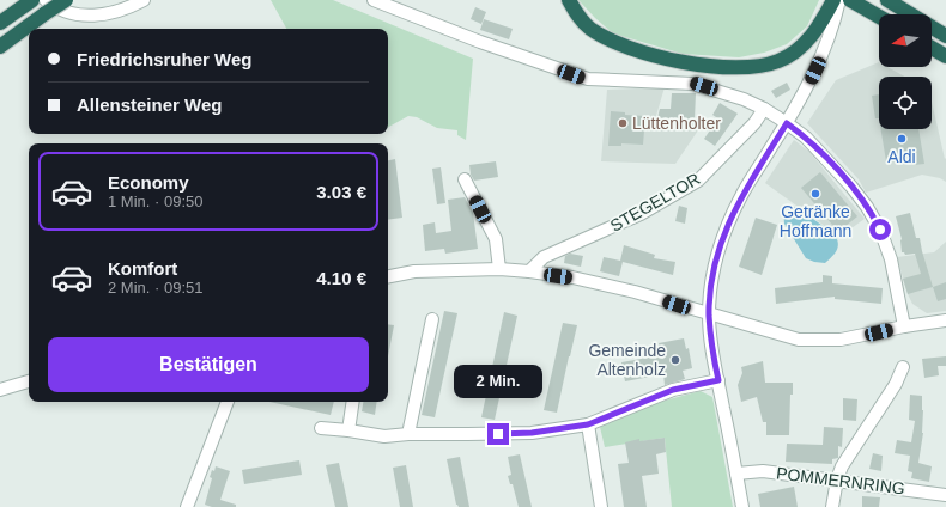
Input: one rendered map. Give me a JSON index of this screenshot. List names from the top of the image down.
{
  "streets": {
    "street": ["STEGELTOR", "POMMERNRING"]
  },
  "places": [
    "Lüttenholter",
    "Aldi",
    "Getränke Hoffmann",
    "Gemeinde Altenholz"
  ],
  "north": "left",
  "page": {
    "banner": ["Friedrichsruher Weg", "Allensteiner Weg"],
    "list": [
      {
        "name": "Economy",
        "note": "1 Min. · 09:50",
        "value": "3.03 €"
      },
      {
        "name": "Komfort",
        "note": "2 Min. · 09:51",
        "value": "4.10 €"
      }
    ],
    "buttons": "Bestätigen",
    "bubble": "2 Min."
  }
}
